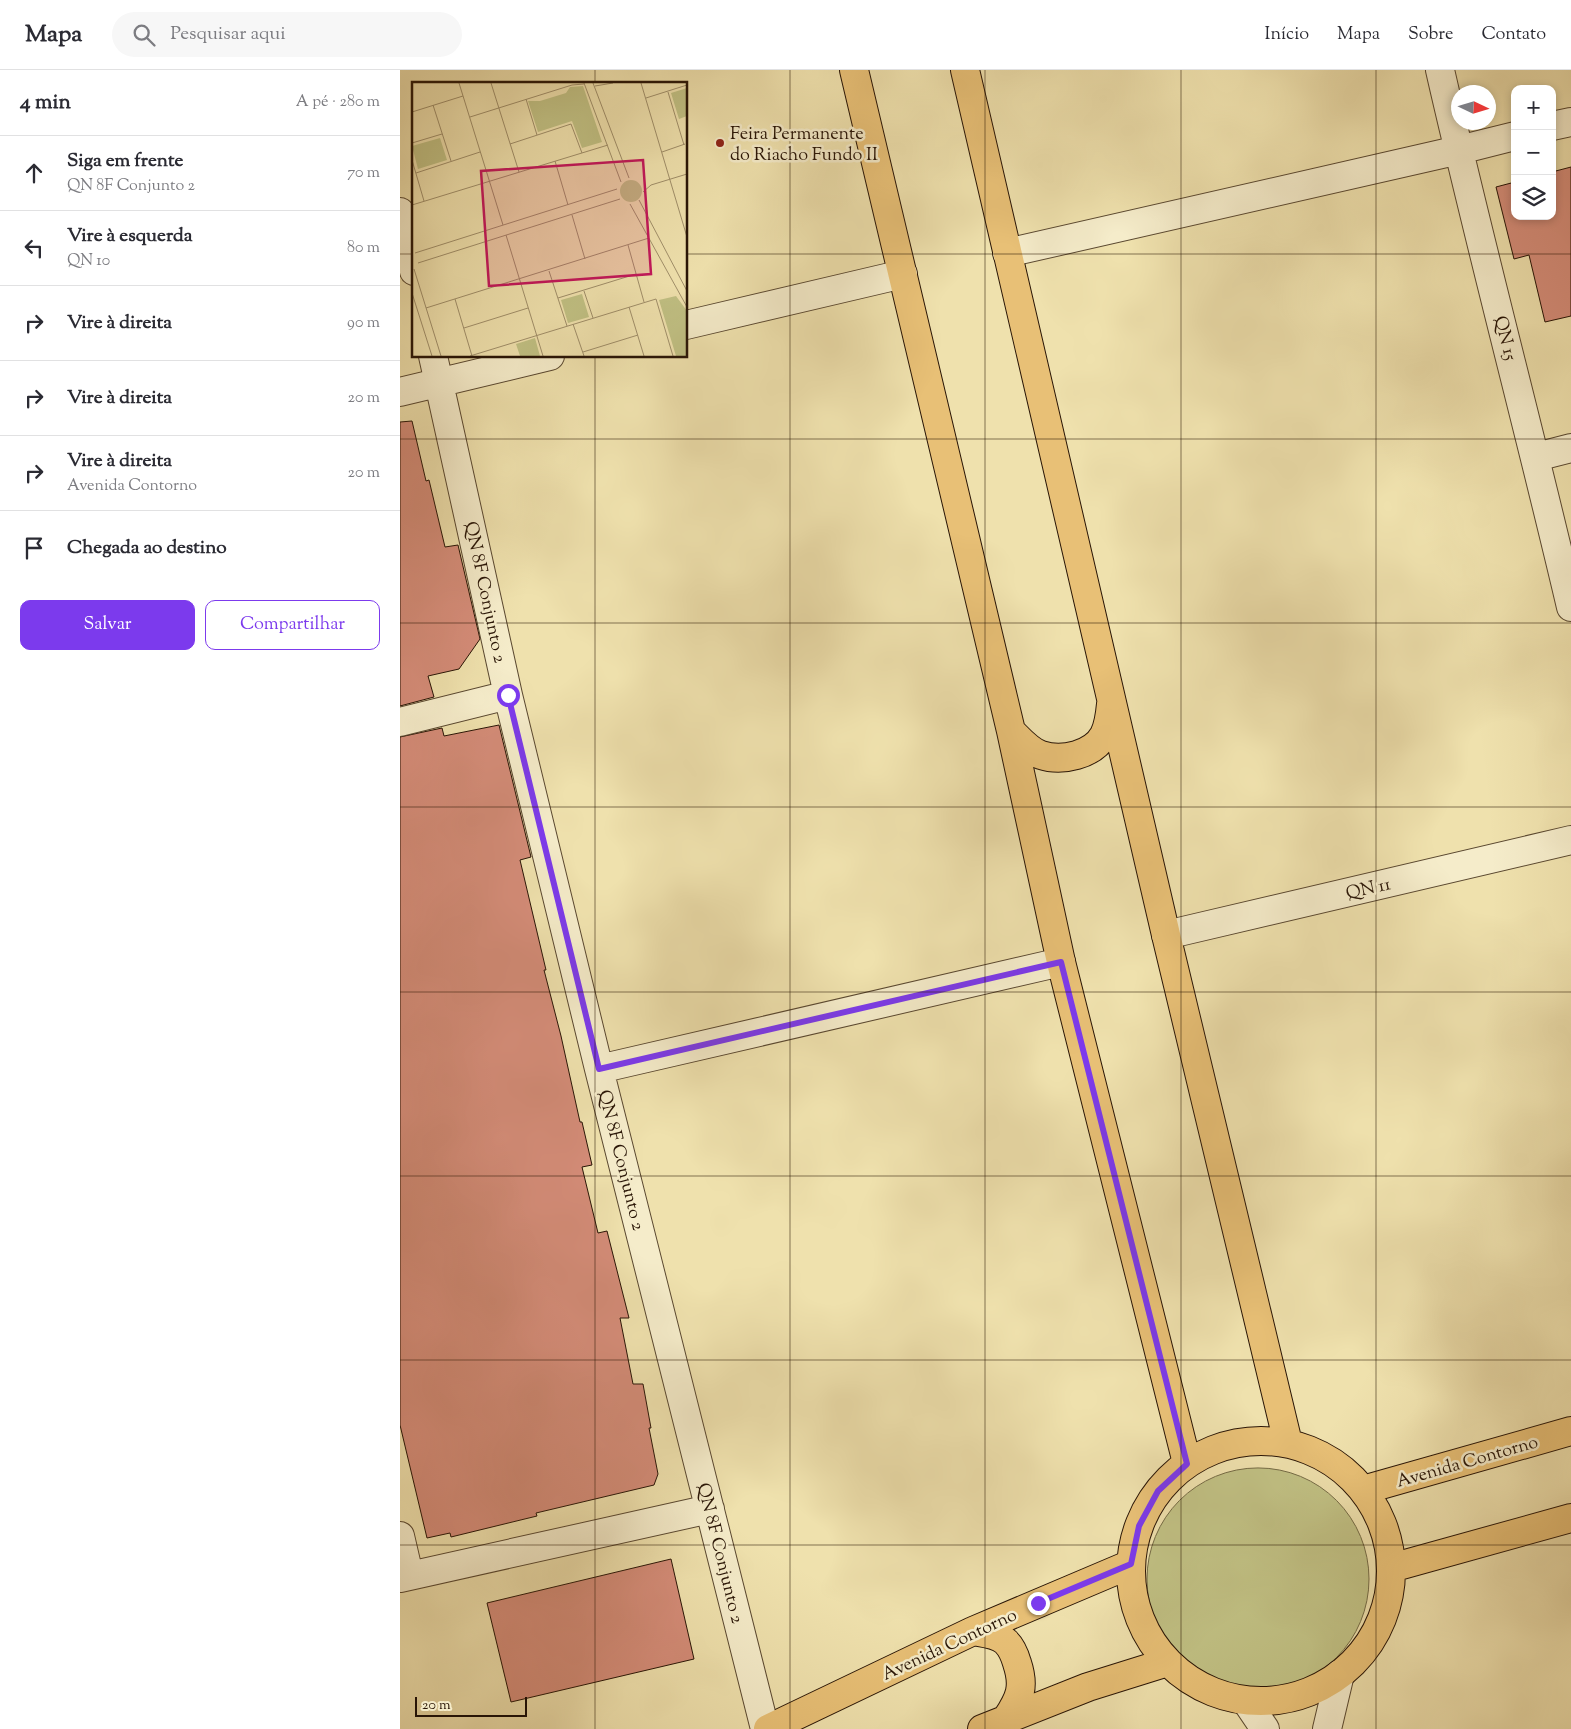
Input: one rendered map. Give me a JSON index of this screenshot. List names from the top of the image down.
{
  "streets": {
    "main road": ["Avenida Contorno"],
    "street": ["QN 15", "QN 8F Conjunto 2", "QN 11"]
  },
  "crossings": [
    ["QN 8F Conjunto 2", "Avenida Contorno"]
  ],
  "places": ["Feira Permanente do Riacho Fundo II"],
  "scale_bar": "20 m",
  "north": "right",
  "page": {
    "header": "Mapa",
    "search": "Pesquisar aqui",
    "nav": [
      "Início",
      "Mapa",
      "Sobre",
      "Contato"
    ],
    "heading": ["4 min", "A pé · 280 m"],
    "map_buttons": ["+", "−"],
    "list": [
      ["Siga em frente", "QN 8F Conjunto 2", "70 m"],
      ["Vire à esquerda", "QN 10", "80 m"],
      ["Vire à direita", "90 m"],
      ["Vire à direita", "20 m"],
      ["Vire à direita", "Avenida Contorno", "20 m"],
      "Chegada ao destino"
    ],
    "buttons": ["Salvar", "Compartilhar"],
    "scale": "20 m"
  }
}
